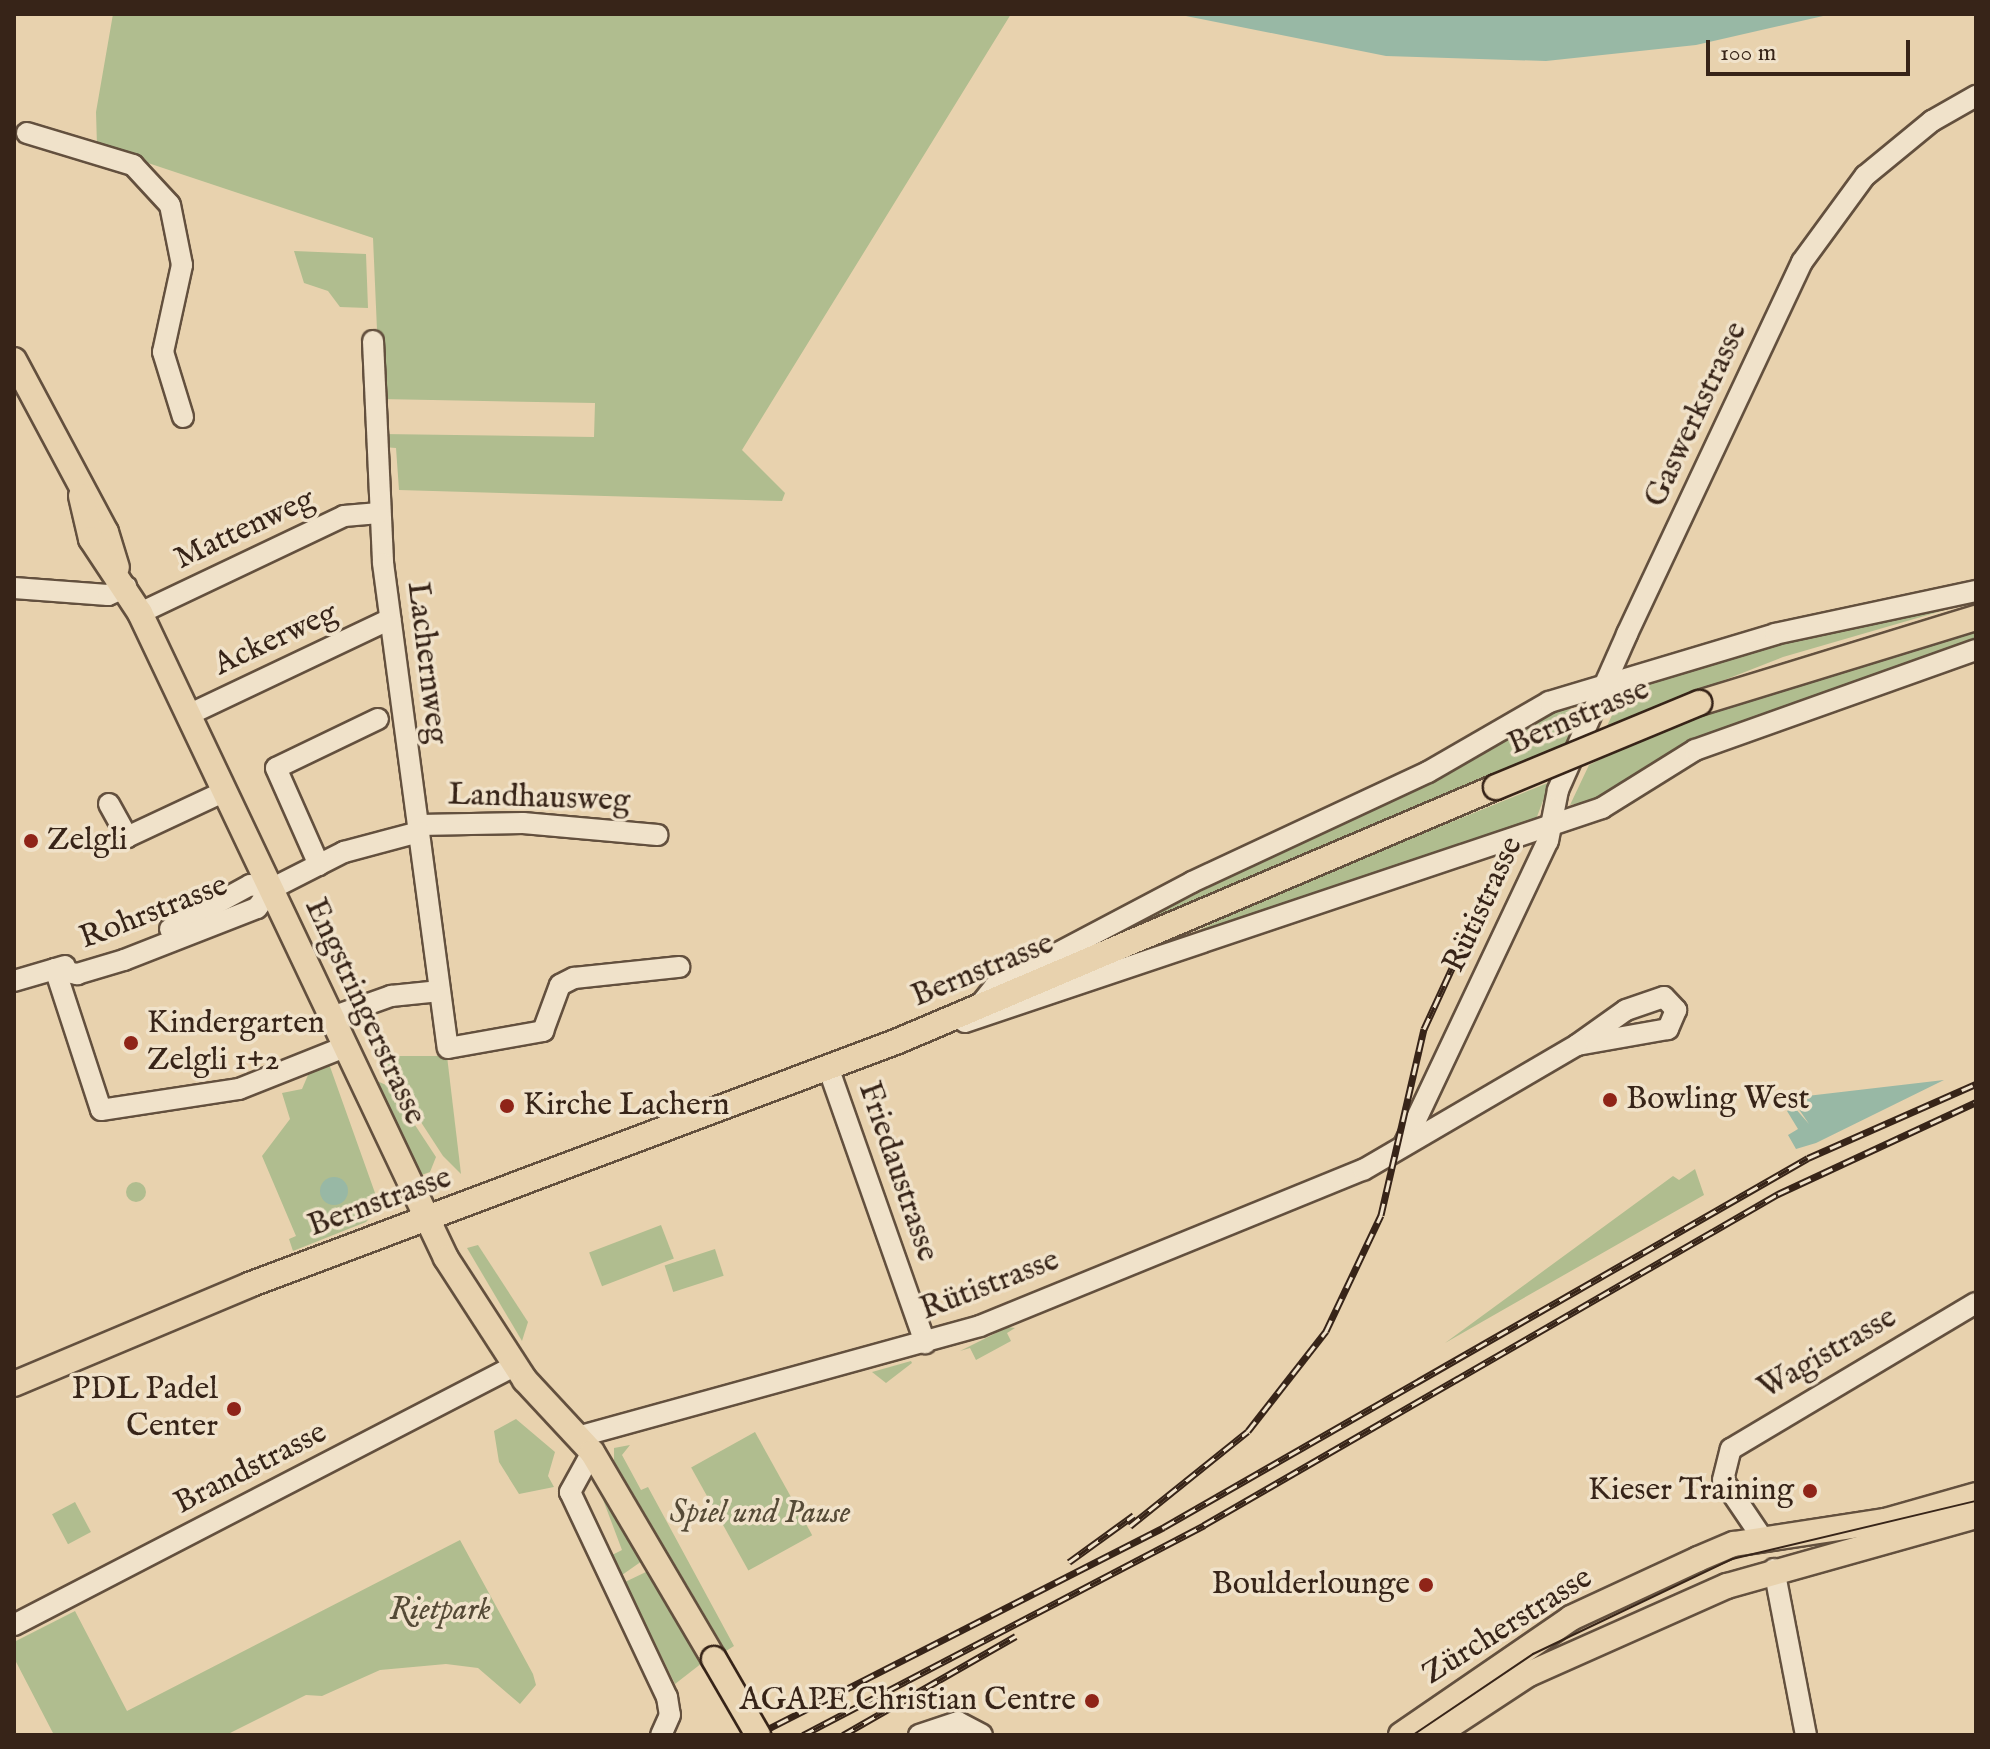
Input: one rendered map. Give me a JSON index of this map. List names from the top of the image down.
{
  "streets": {
    "main road": ["Bernstrasse", "Engstringerstrasse", "Zürcherstrasse"],
    "street": [
      "Gaswerkstrasse",
      "Mattenweg",
      "Ackerweg",
      "Lachernweg",
      "Landhausweg",
      "Rütistrasse",
      "Rohrstrasse",
      "Friedaustrasse",
      "Wagistrasse",
      "Brandstrasse"
    ]
  },
  "crossings": [
    ["Gaswerkstrasse", "Rütistrasse"],
    ["Mattenweg", "Lachernweg"],
    ["Mattenweg", "Engstringerstrasse"],
    ["Ackerweg", "Lachernweg"],
    ["Ackerweg", "Engstringerstrasse"],
    ["Lachernweg", "Landhausweg"],
    ["Bernstrasse", "Engstringerstrasse"],
    ["Bernstrasse", "Friedaustrasse"],
    ["Landhausweg", "Rohrstrasse"],
    ["Rütistrasse", "Engstringerstrasse"],
    ["Rütistrasse", "Friedaustrasse"],
    ["Rohrstrasse", "Engstringerstrasse"],
    ["Engstringerstrasse", "Brandstrasse"]
  ],
  "parks": ["Spiel und Pause", "Rietpark"],
  "places": [
    "Zelgli",
    "Kindergarten Zelgli 1+2",
    "Bowling West",
    "Kirche Lachern",
    "PDL Padel Center",
    "Kieser Training",
    "Boulderlounge",
    "AGAPE Christian Centre"
  ],
  "scale_bar": "100 m"
}
